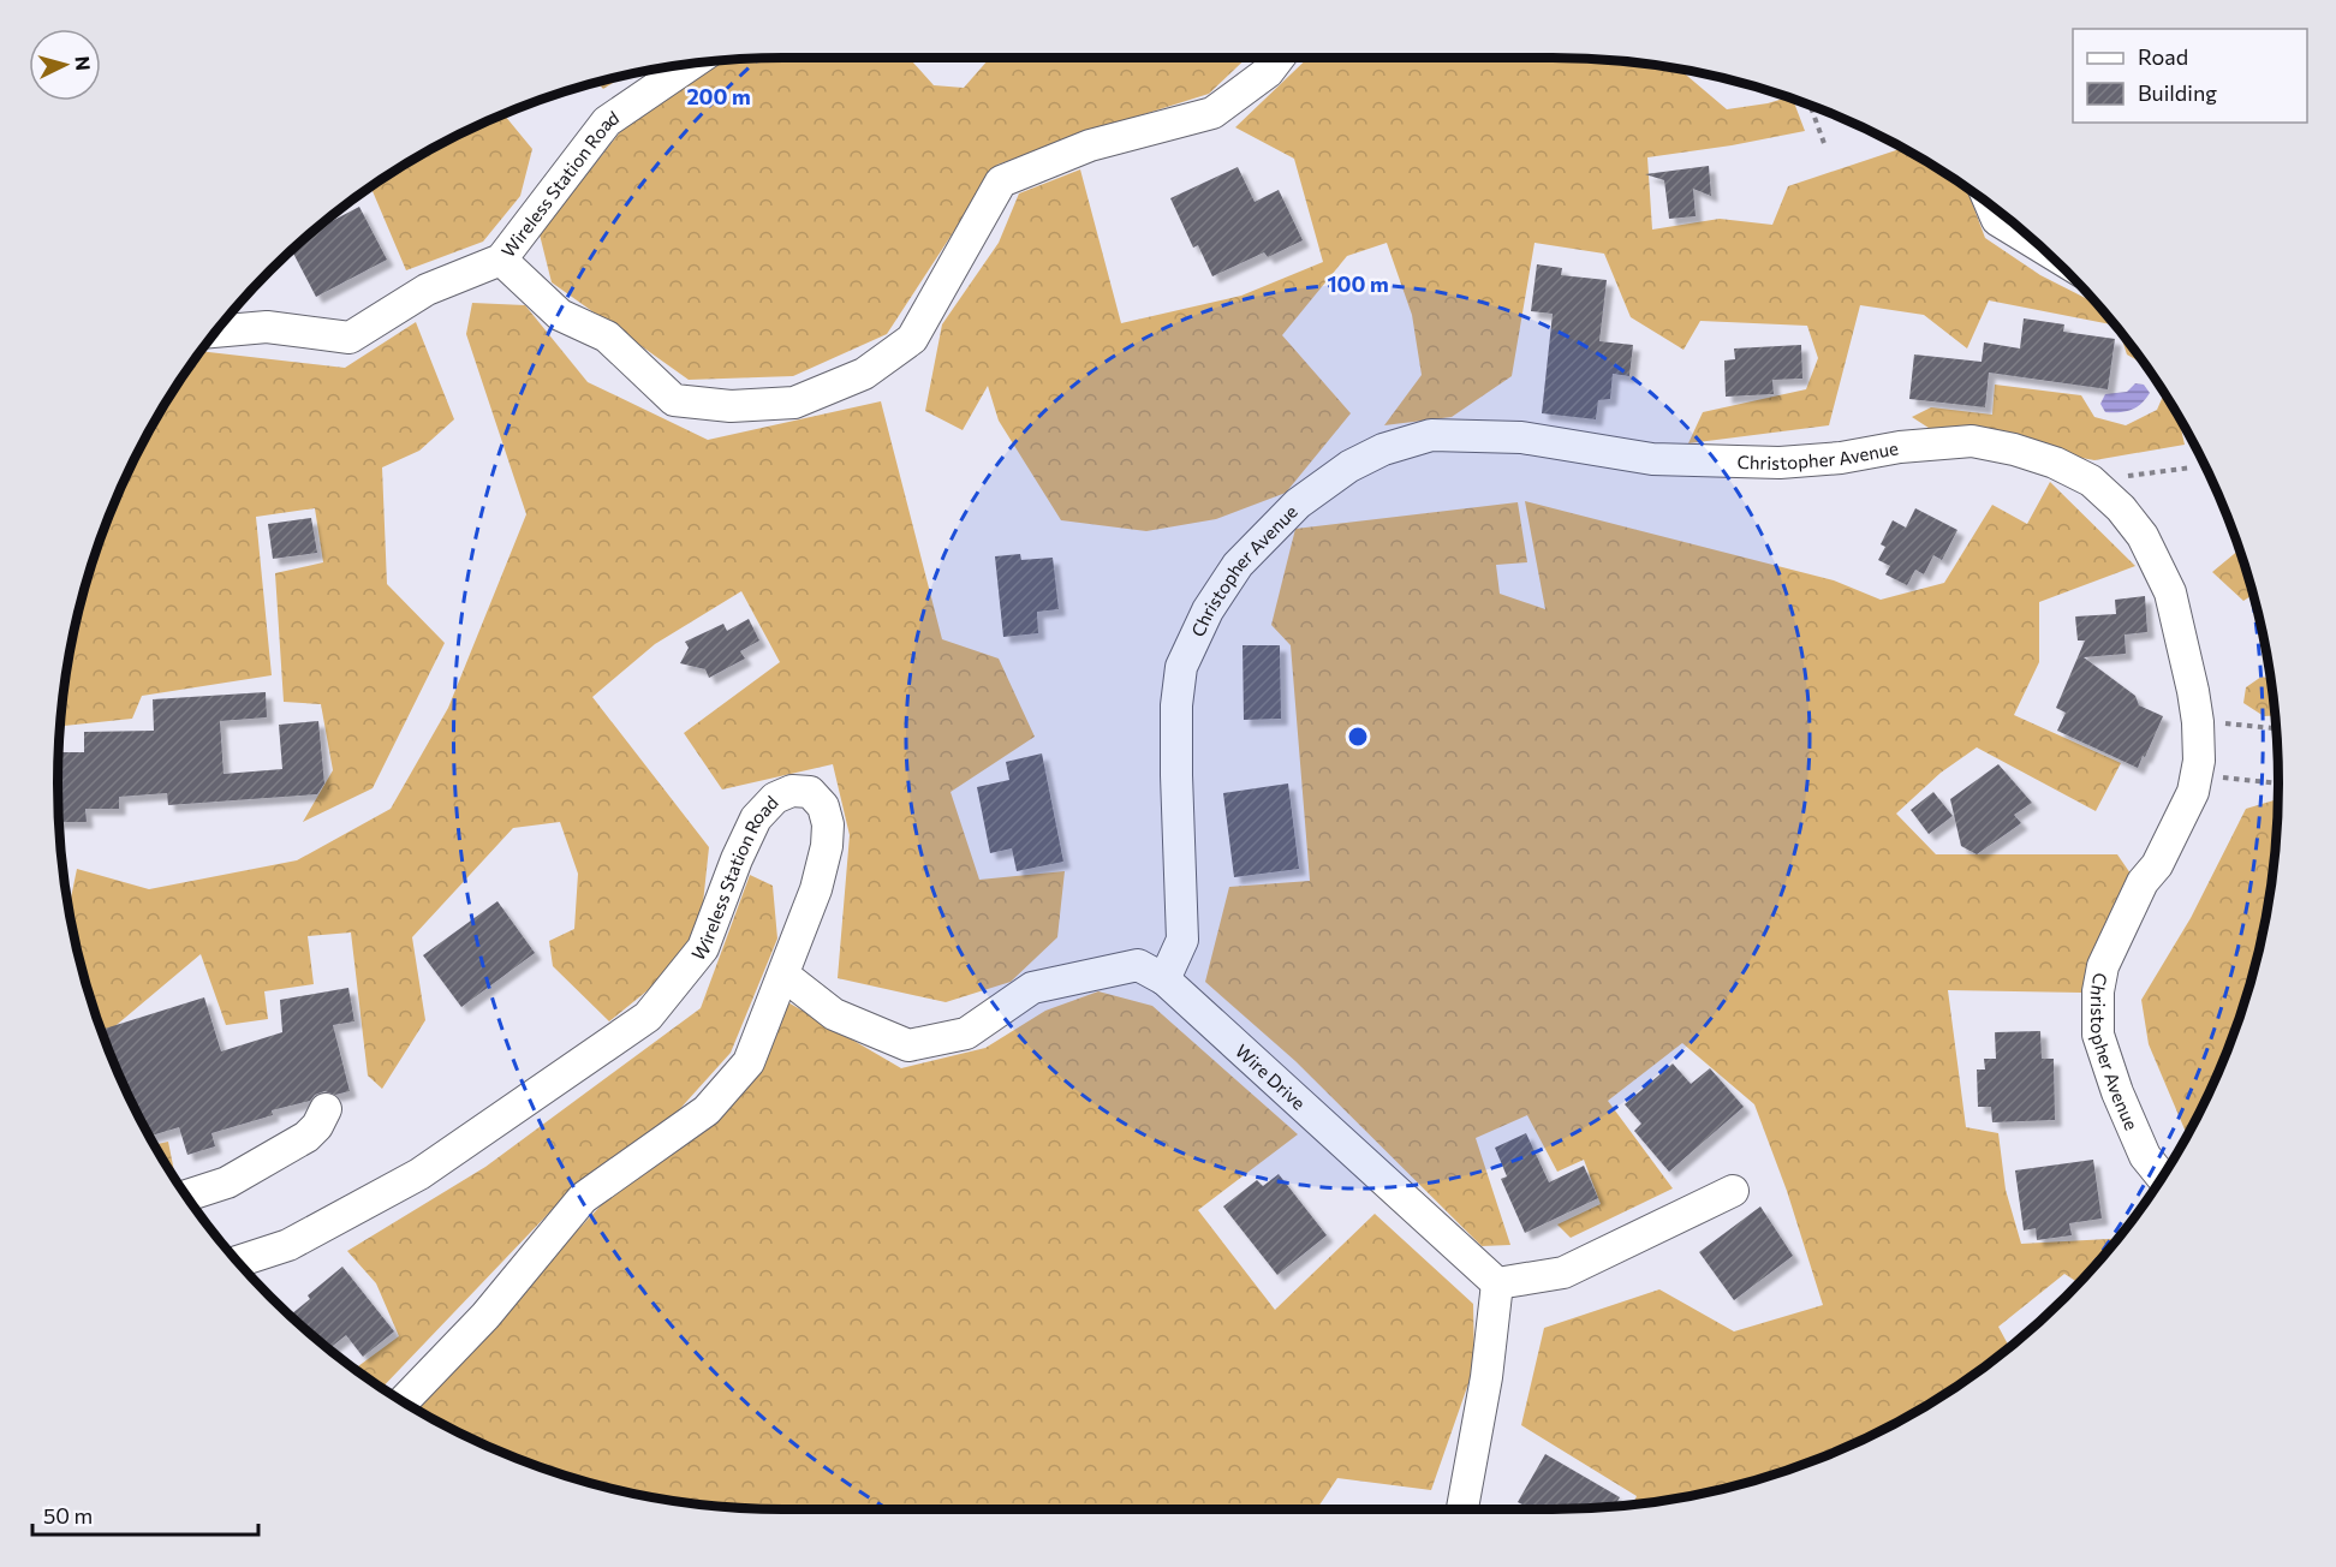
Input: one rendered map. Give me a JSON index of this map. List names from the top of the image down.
{
  "streets": {
    "street": ["Wireless Station Road", "Christopher Avenue", "Wire Drive"]
  },
  "crossings": [
    ["Wireless Station Road", "Wire Drive"],
    ["Christopher Avenue", "Wire Drive"]
  ],
  "legend": ["Road", "Building"],
  "scale_bar": "50 m",
  "north": "right",
  "rings": ["200 m", "100 m"]
}
